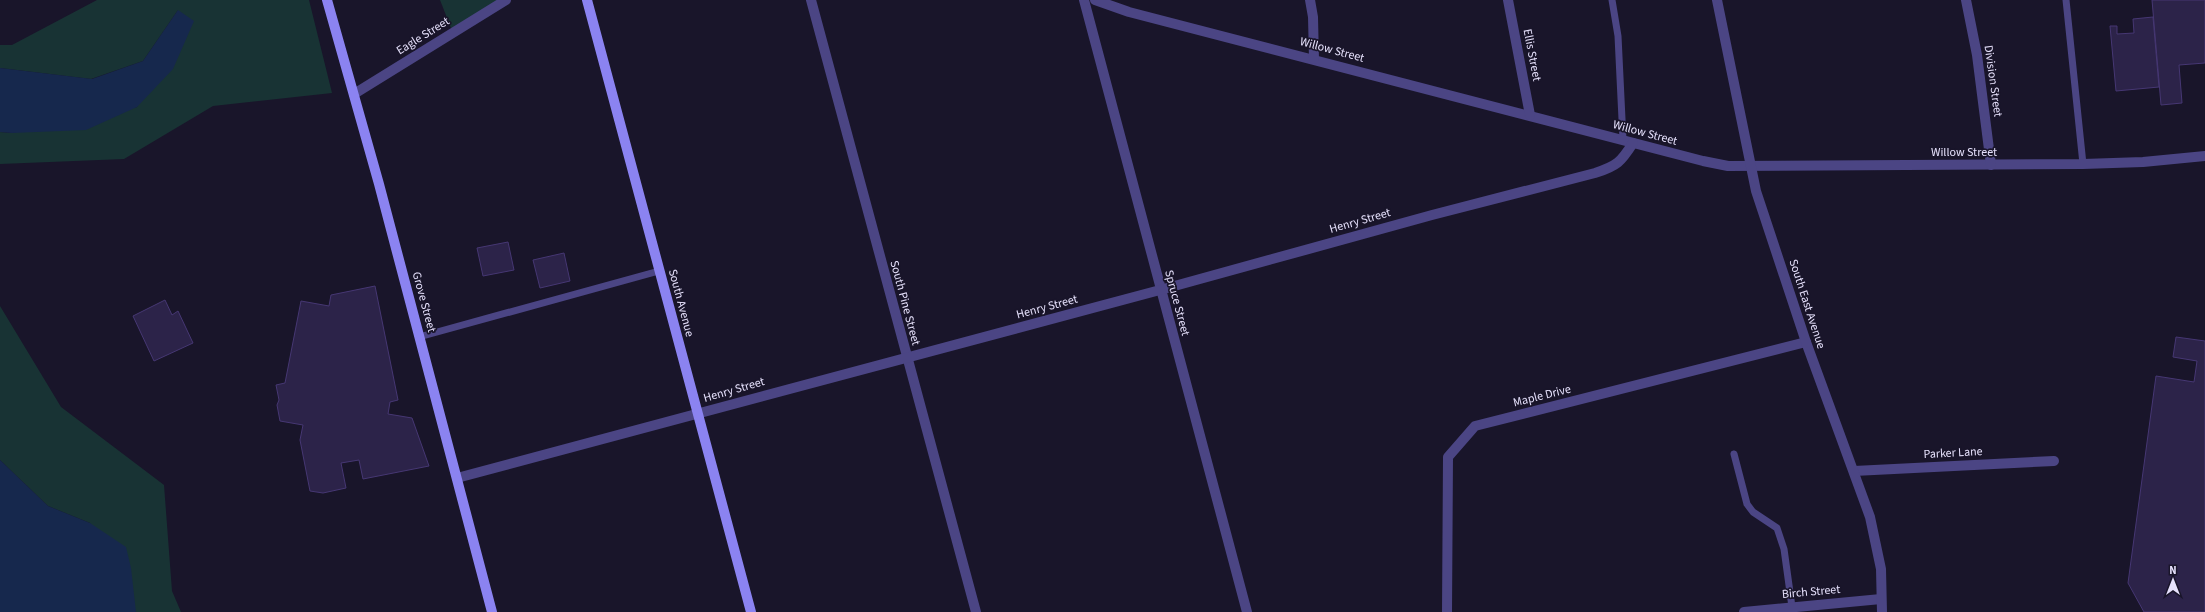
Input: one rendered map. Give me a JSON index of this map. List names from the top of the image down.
{
  "streets": {
    "main road": ["Grove Street", "South Avenue"],
    "street": [
      "Eagle Street",
      "Willow Street",
      "Ellis Street",
      "Division Street",
      "Henry Street",
      "South Pine Street",
      "Spruce Street",
      "South East Avenue",
      "Maple Drive",
      "Parker Lane",
      "Birch Street"
    ]
  },
  "crossings": [
    ["Eagle Street", "Grove Street"],
    ["Willow Street", "Ellis Street"],
    ["Willow Street", "Division Street"],
    ["Willow Street", "Henry Street"],
    ["Willow Street", "South East Avenue"],
    ["Henry Street", "Grove Street"],
    ["Henry Street", "South Avenue"],
    ["Henry Street", "South Pine Street"],
    ["Henry Street", "Spruce Street"],
    ["South East Avenue", "Maple Drive"],
    ["South East Avenue", "Parker Lane"],
    ["South East Avenue", "Birch Street"]
  ],
  "north": "top"
}
